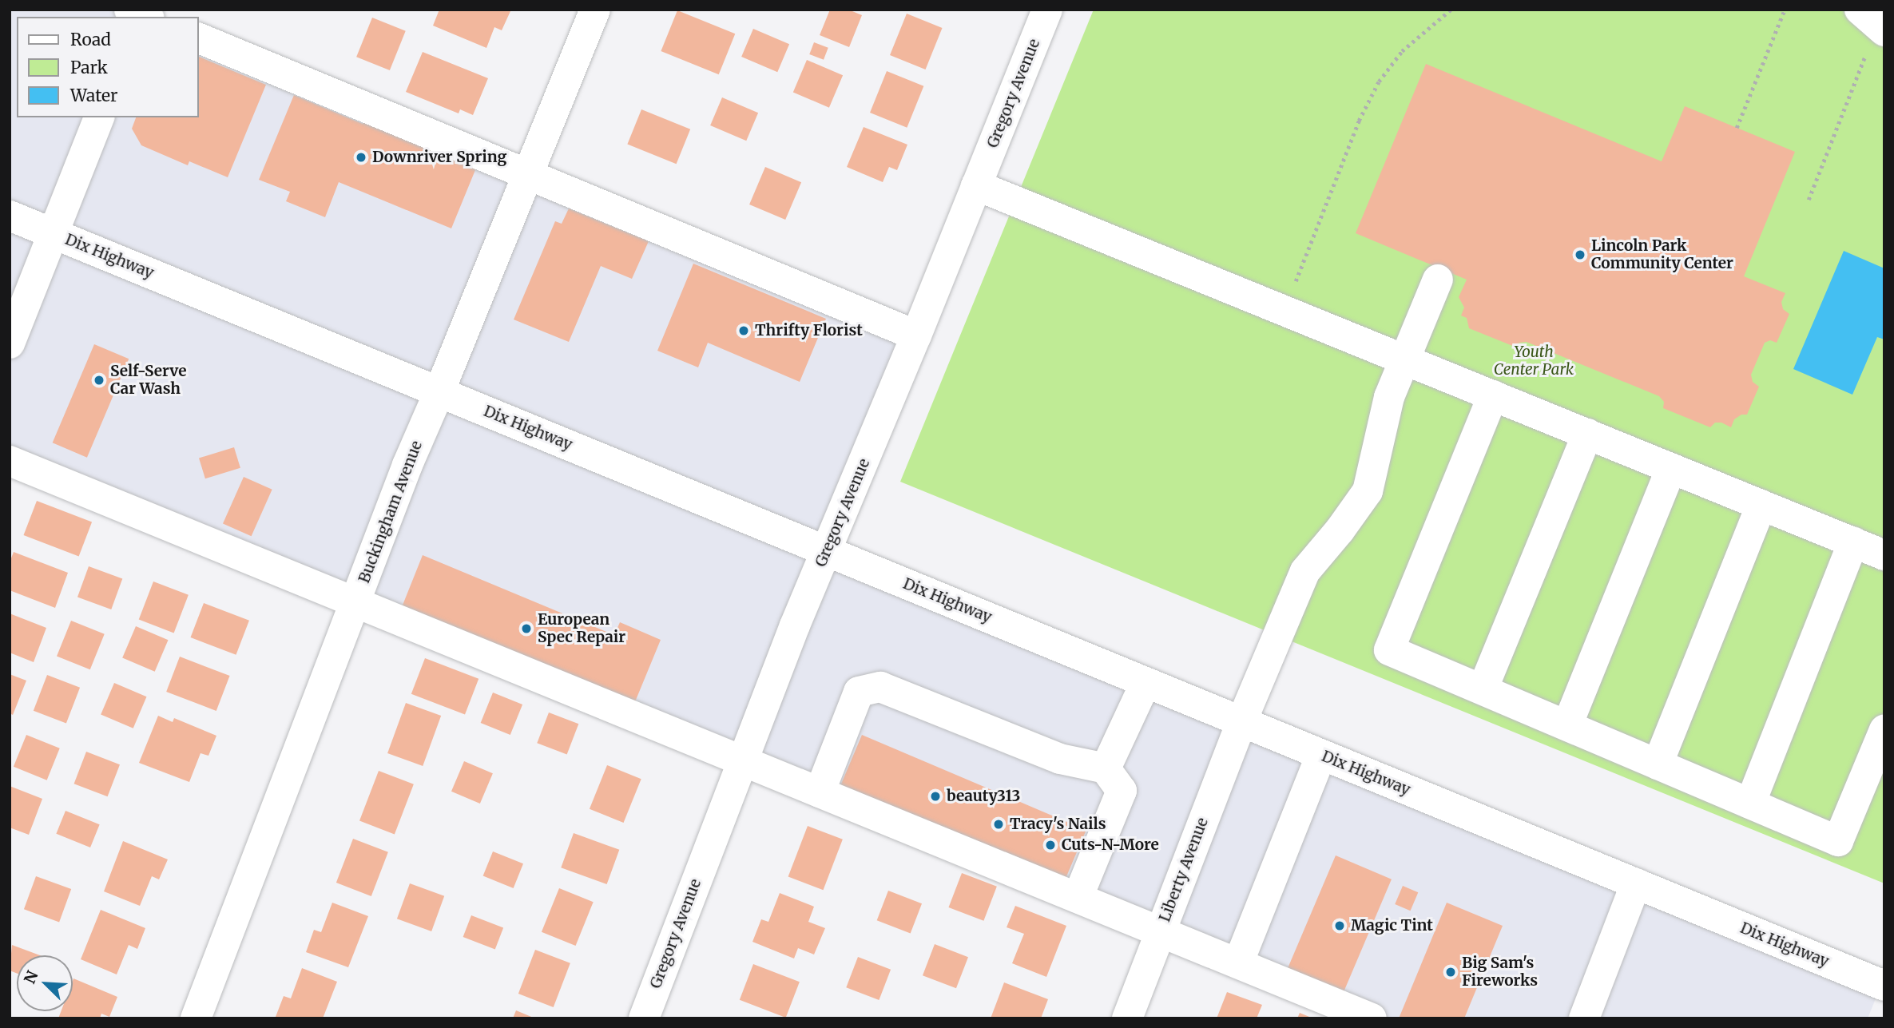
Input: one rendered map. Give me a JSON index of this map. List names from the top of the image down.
{
  "streets": {
    "street": [
      "Gregory Avenue",
      "Dix Highway",
      "Buckingham Avenue",
      "Liberty Avenue"
    ]
  },
  "crossings": [
    ["Gregory Avenue", "Dix Highway"],
    ["Dix Highway", "Buckingham Avenue"],
    ["Dix Highway", "Liberty Avenue"]
  ],
  "parks": ["Youth Center Park"],
  "places": [
    "Downriver Spring",
    "Lincoln Park Community Center",
    "Thrifty Florist",
    "Self-Serve Car Wash",
    "European Spec Repair",
    "beauty313",
    "Tracy's Nails",
    "Cuts-N-More",
    "Magic Tint",
    "Big Sam's Fireworks"
  ],
  "legend": ["Road", "Park", "Water"],
  "north": "top left"
}
